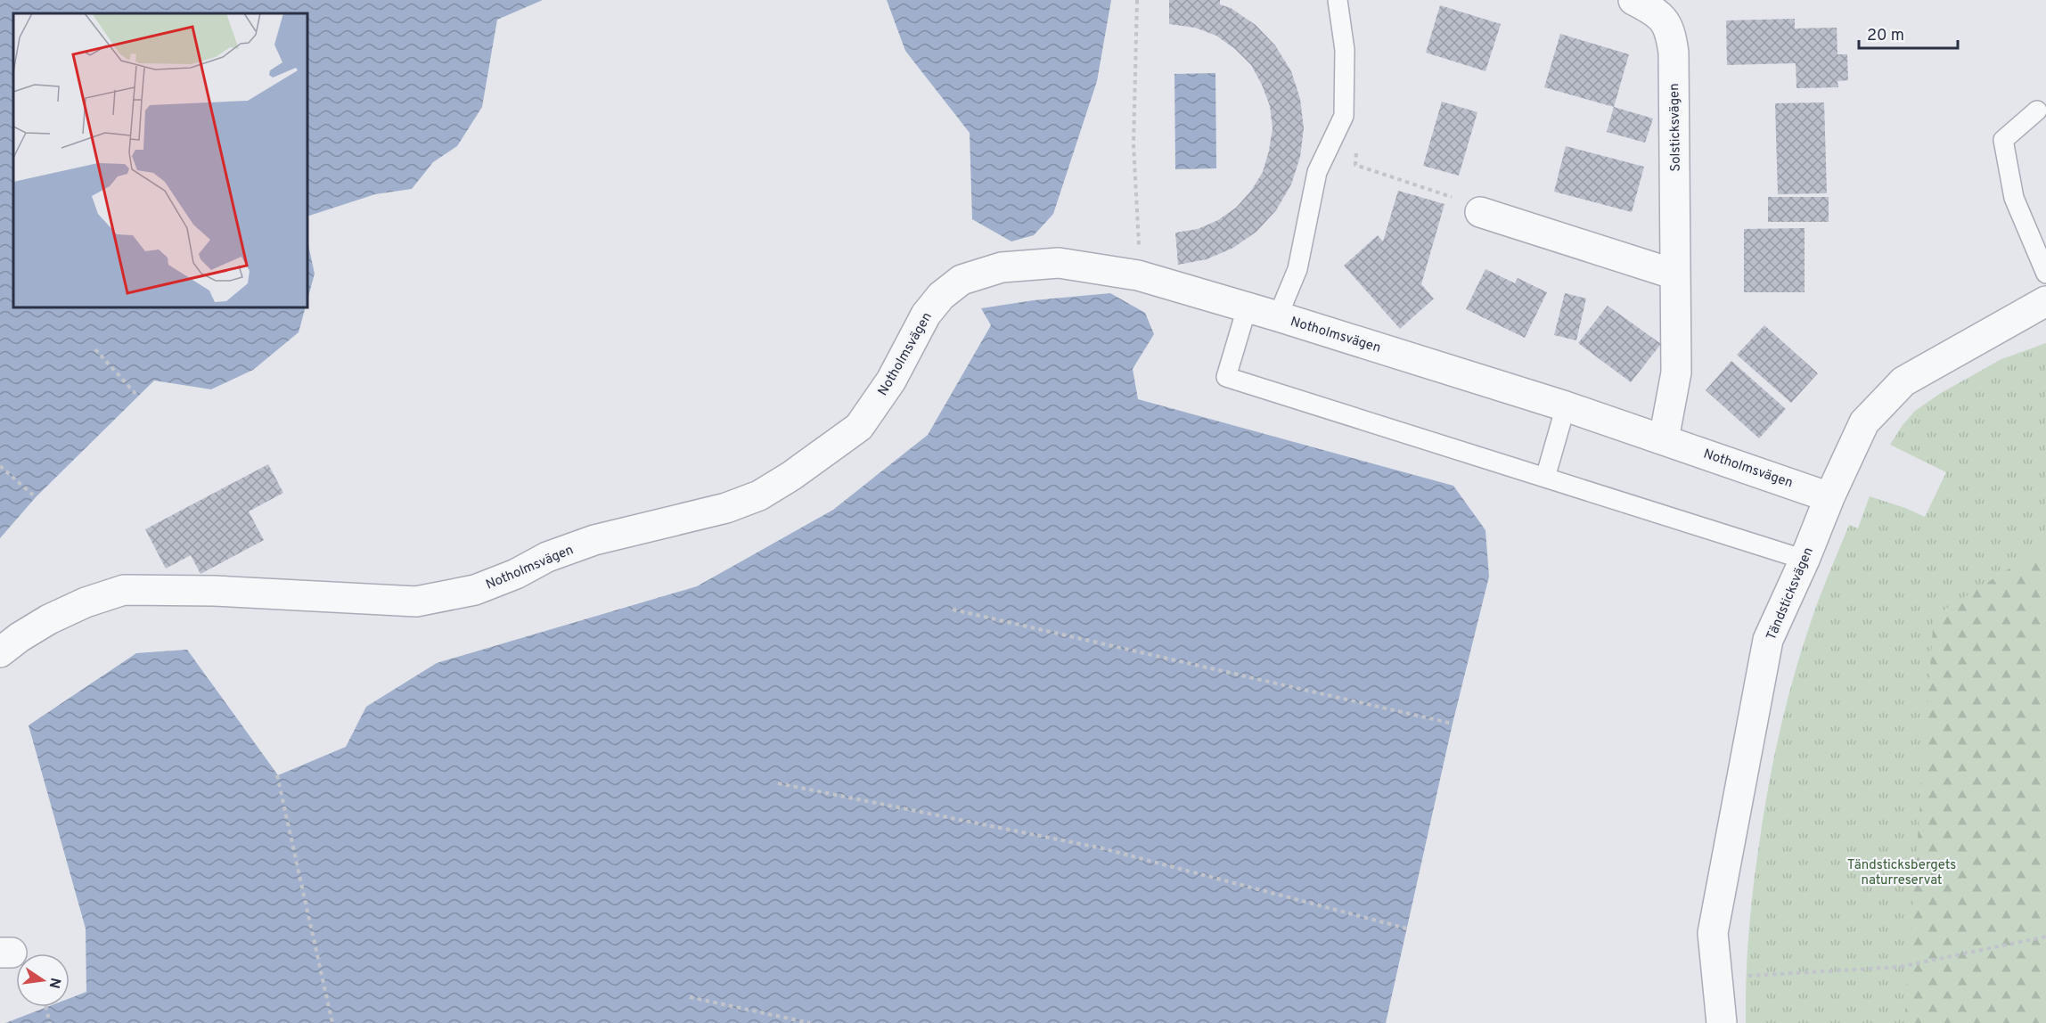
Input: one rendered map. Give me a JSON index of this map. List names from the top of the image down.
{
  "streets": {
    "street": ["Solsticksvägen", "Notholmsvägen", "Tändsticksvägen"]
  },
  "crossings": [
    ["Solsticksvägen", "Notholmsvägen"],
    ["Notholmsvägen", "Tändsticksvägen"]
  ],
  "parks": ["Tändsticksbergets naturreservat"],
  "scale_bar": "20 m",
  "north": "right"
}
